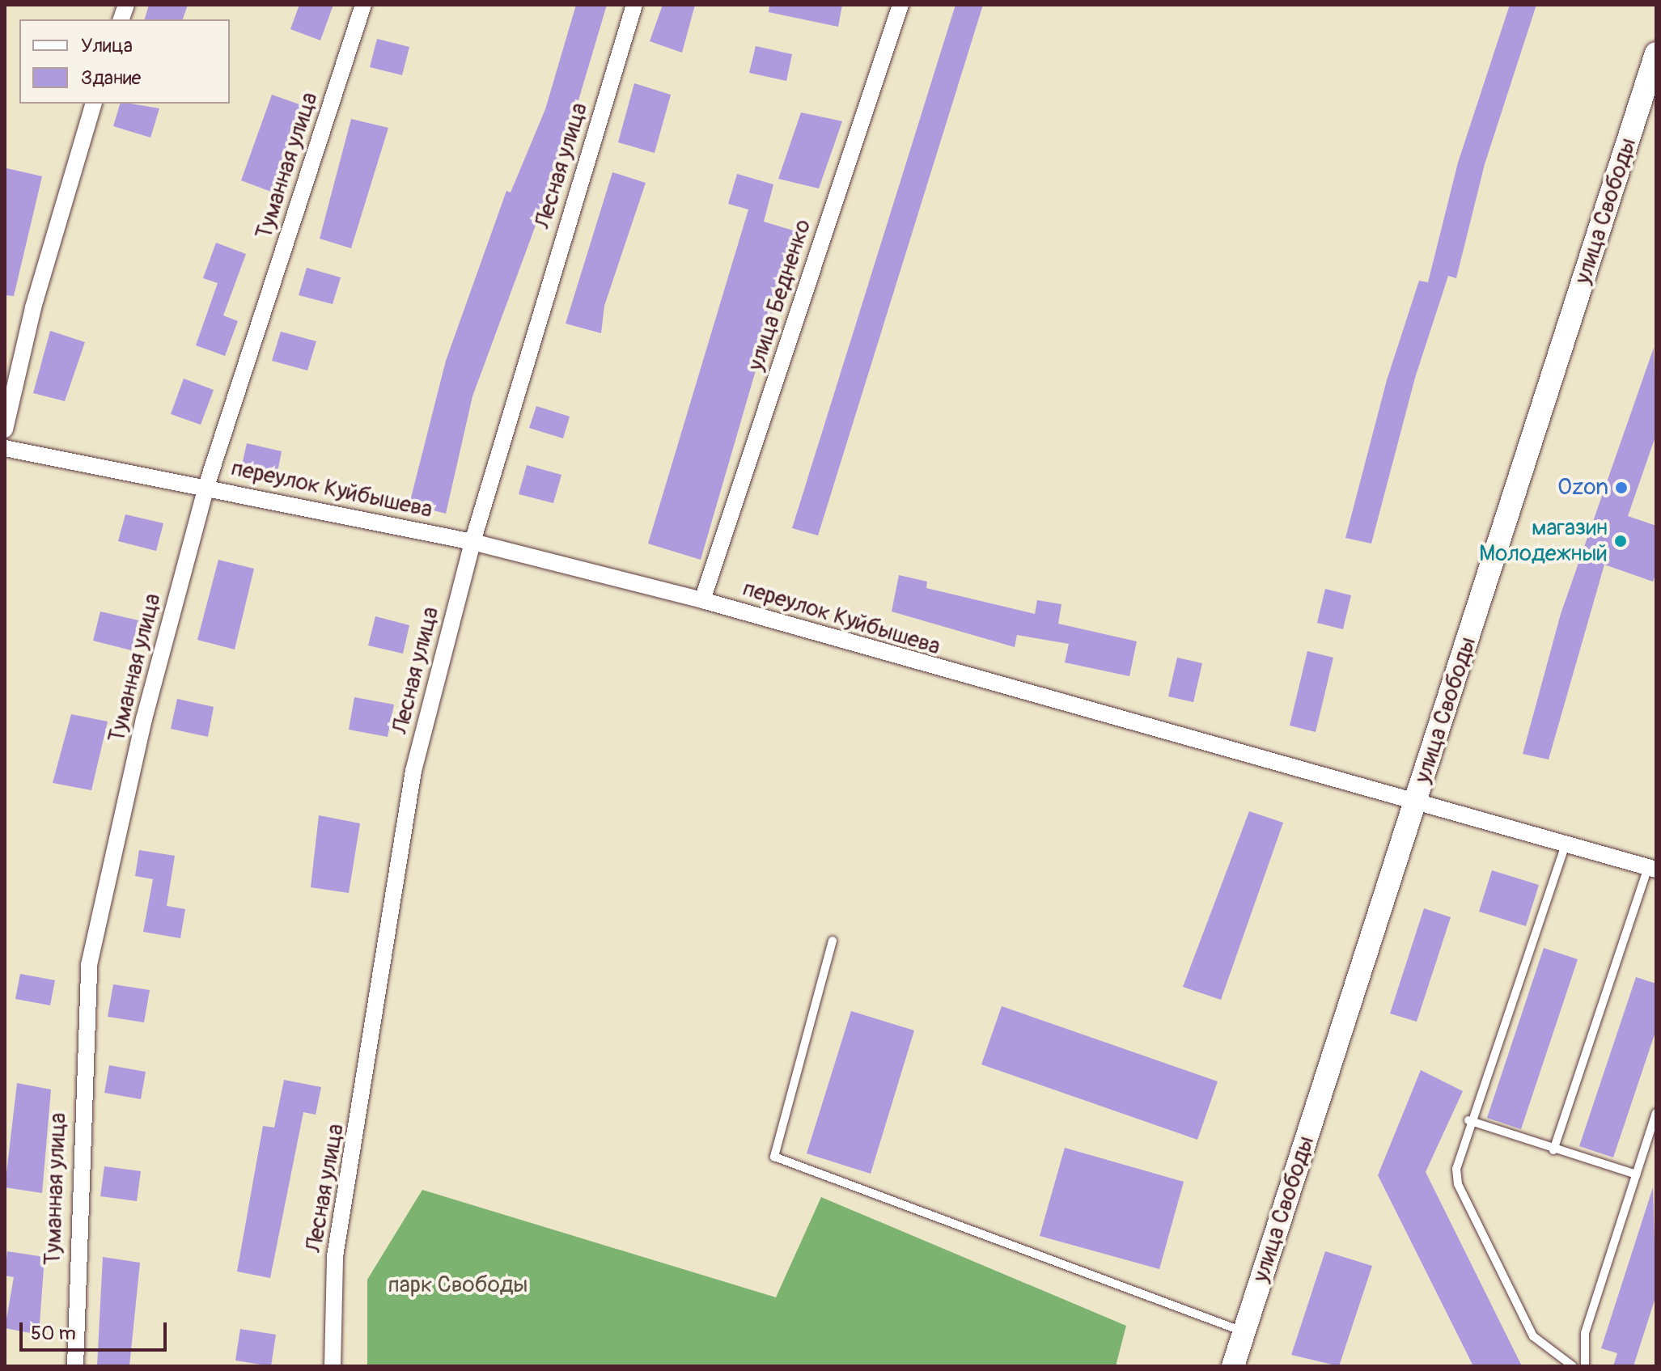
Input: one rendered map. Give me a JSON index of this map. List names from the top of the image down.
{
  "streets": {
    "main road": ["улица Свободы"],
    "street": [
      "Туманная улица",
      "Лесная улица",
      "улица Бедненко",
      "переулок Куйбышева"
    ]
  },
  "crossings": [
    ["Туманная улица", "переулок Куйбышева"],
    ["Лесная улица", "переулок Куйбышева"],
    ["улица Свободы", "переулок Куйбышева"],
    ["улица Бедненко", "переулок Куйбышева"]
  ],
  "parks": ["парк Свободы"],
  "places": ["Ozon", "магазин Молодежный"],
  "legend": ["Улица", "Здание"],
  "scale_bar": "50 m"
}
